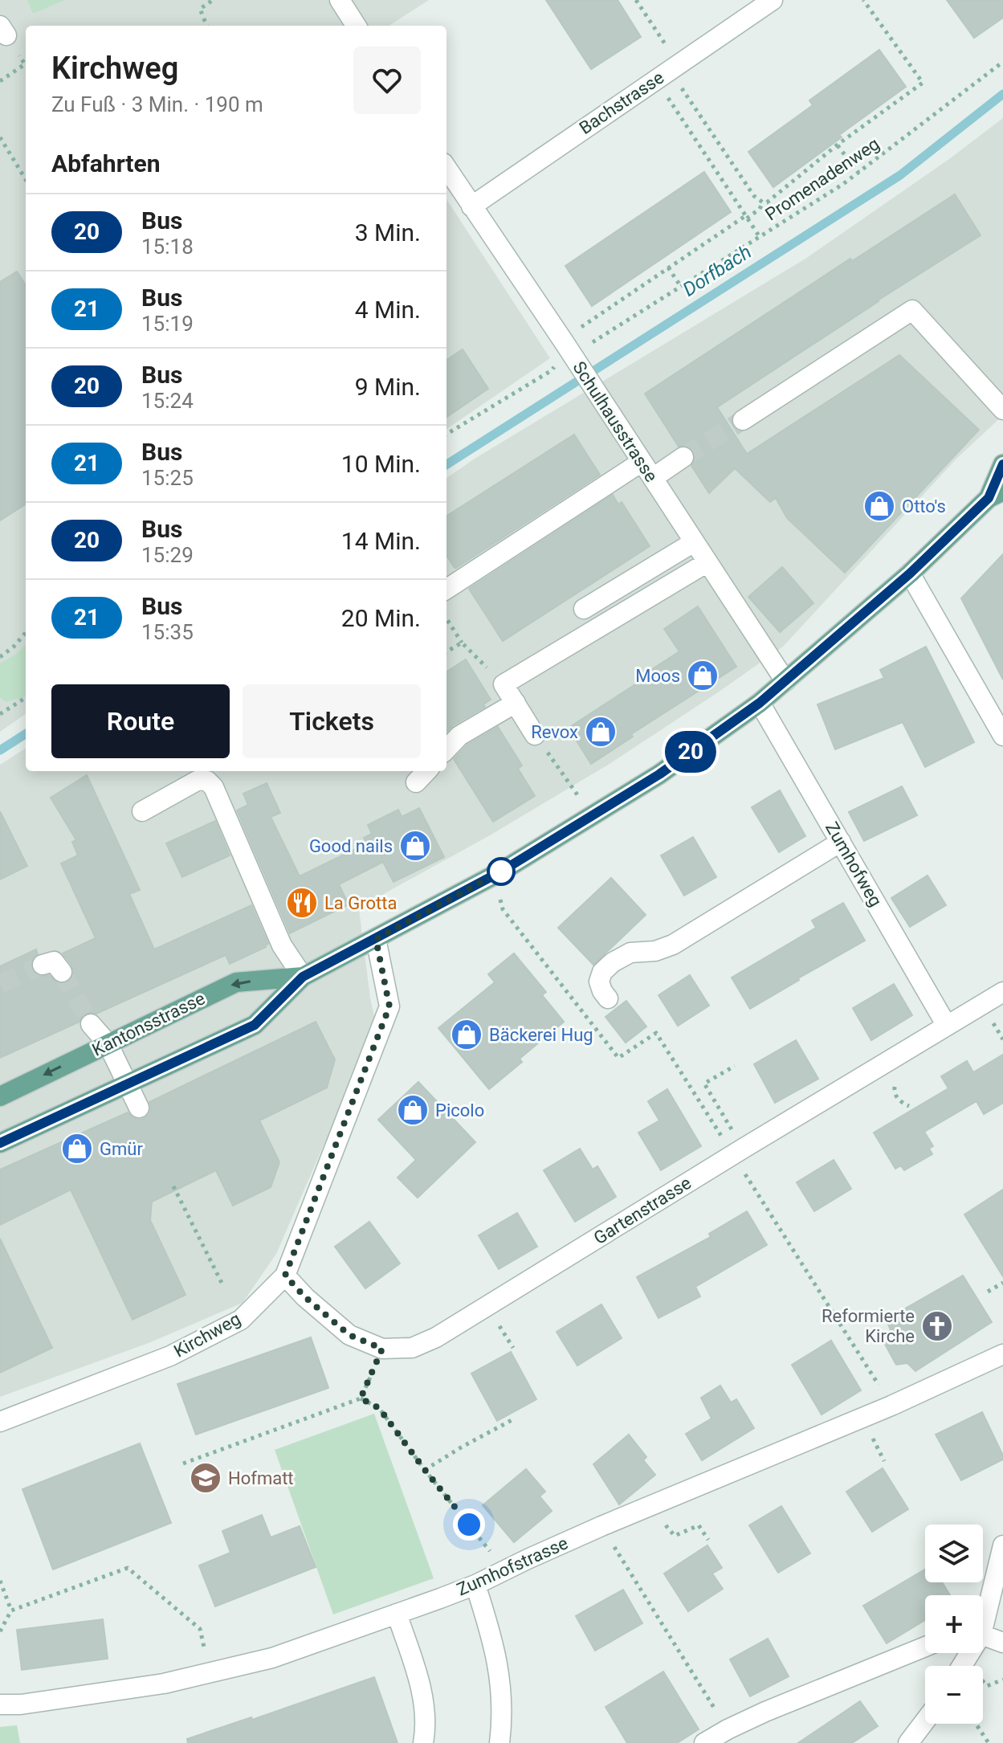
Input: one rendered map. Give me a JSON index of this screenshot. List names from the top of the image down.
{
  "streets": {
    "main road": ["Kantonsstrasse"],
    "street": [
      "Bachstrasse",
      "Schulhausstrasse",
      "Zumhofweg",
      "Gartenstrasse",
      "Kirchweg",
      "Zumhofstrasse"
    ],
    "path": ["Promenadenweg"]
  },
  "crossings": [
    ["Bachstrasse", "Schulhausstrasse"],
    ["Schulhausstrasse", "Kantonsstrasse"],
    ["Zumhofweg", "Kantonsstrasse"],
    ["Zumhofweg", "Gartenstrasse"],
    ["Kantonsstrasse", "Kirchweg"],
    ["Gartenstrasse", "Kirchweg"]
  ],
  "water": ["Dorfbach"],
  "places": {
    "shop": [
      "Otto's",
      "Moos",
      "Revox",
      "Good nails",
      "Bäckerei Hug",
      "Picolo",
      "Gmür"
    ],
    "restaurant": ["La Grotta"],
    "church": ["Reformierte Kirche"],
    "school or university": ["Hofmatt"]
  },
  "lines": ["bus line 20"],
  "page": {
    "on_map": "20",
    "heading": [
      ["Kirchweg", "Zu Fuß · 3 Min. · 190 m"],
      "Abfahrten"
    ],
    "list": [
      {
        "mark": "20",
        "name": "Bus",
        "note": "15:18",
        "value": "3 Min."
      },
      {
        "mark": "21",
        "name": "Bus",
        "note": "15:19",
        "value": "4 Min."
      },
      {
        "mark": "20",
        "name": "Bus",
        "note": "15:24",
        "value": "9 Min."
      },
      {
        "mark": "21",
        "name": "Bus",
        "note": "15:25",
        "value": "10 Min."
      },
      {
        "mark": "20",
        "name": "Bus",
        "note": "15:29",
        "value": "14 Min."
      },
      {
        "mark": "21",
        "name": "Bus",
        "note": "15:35",
        "value": "20 Min."
      }
    ],
    "buttons": ["Route", "Tickets"],
    "map_buttons": ["+", "−"]
  }
}
